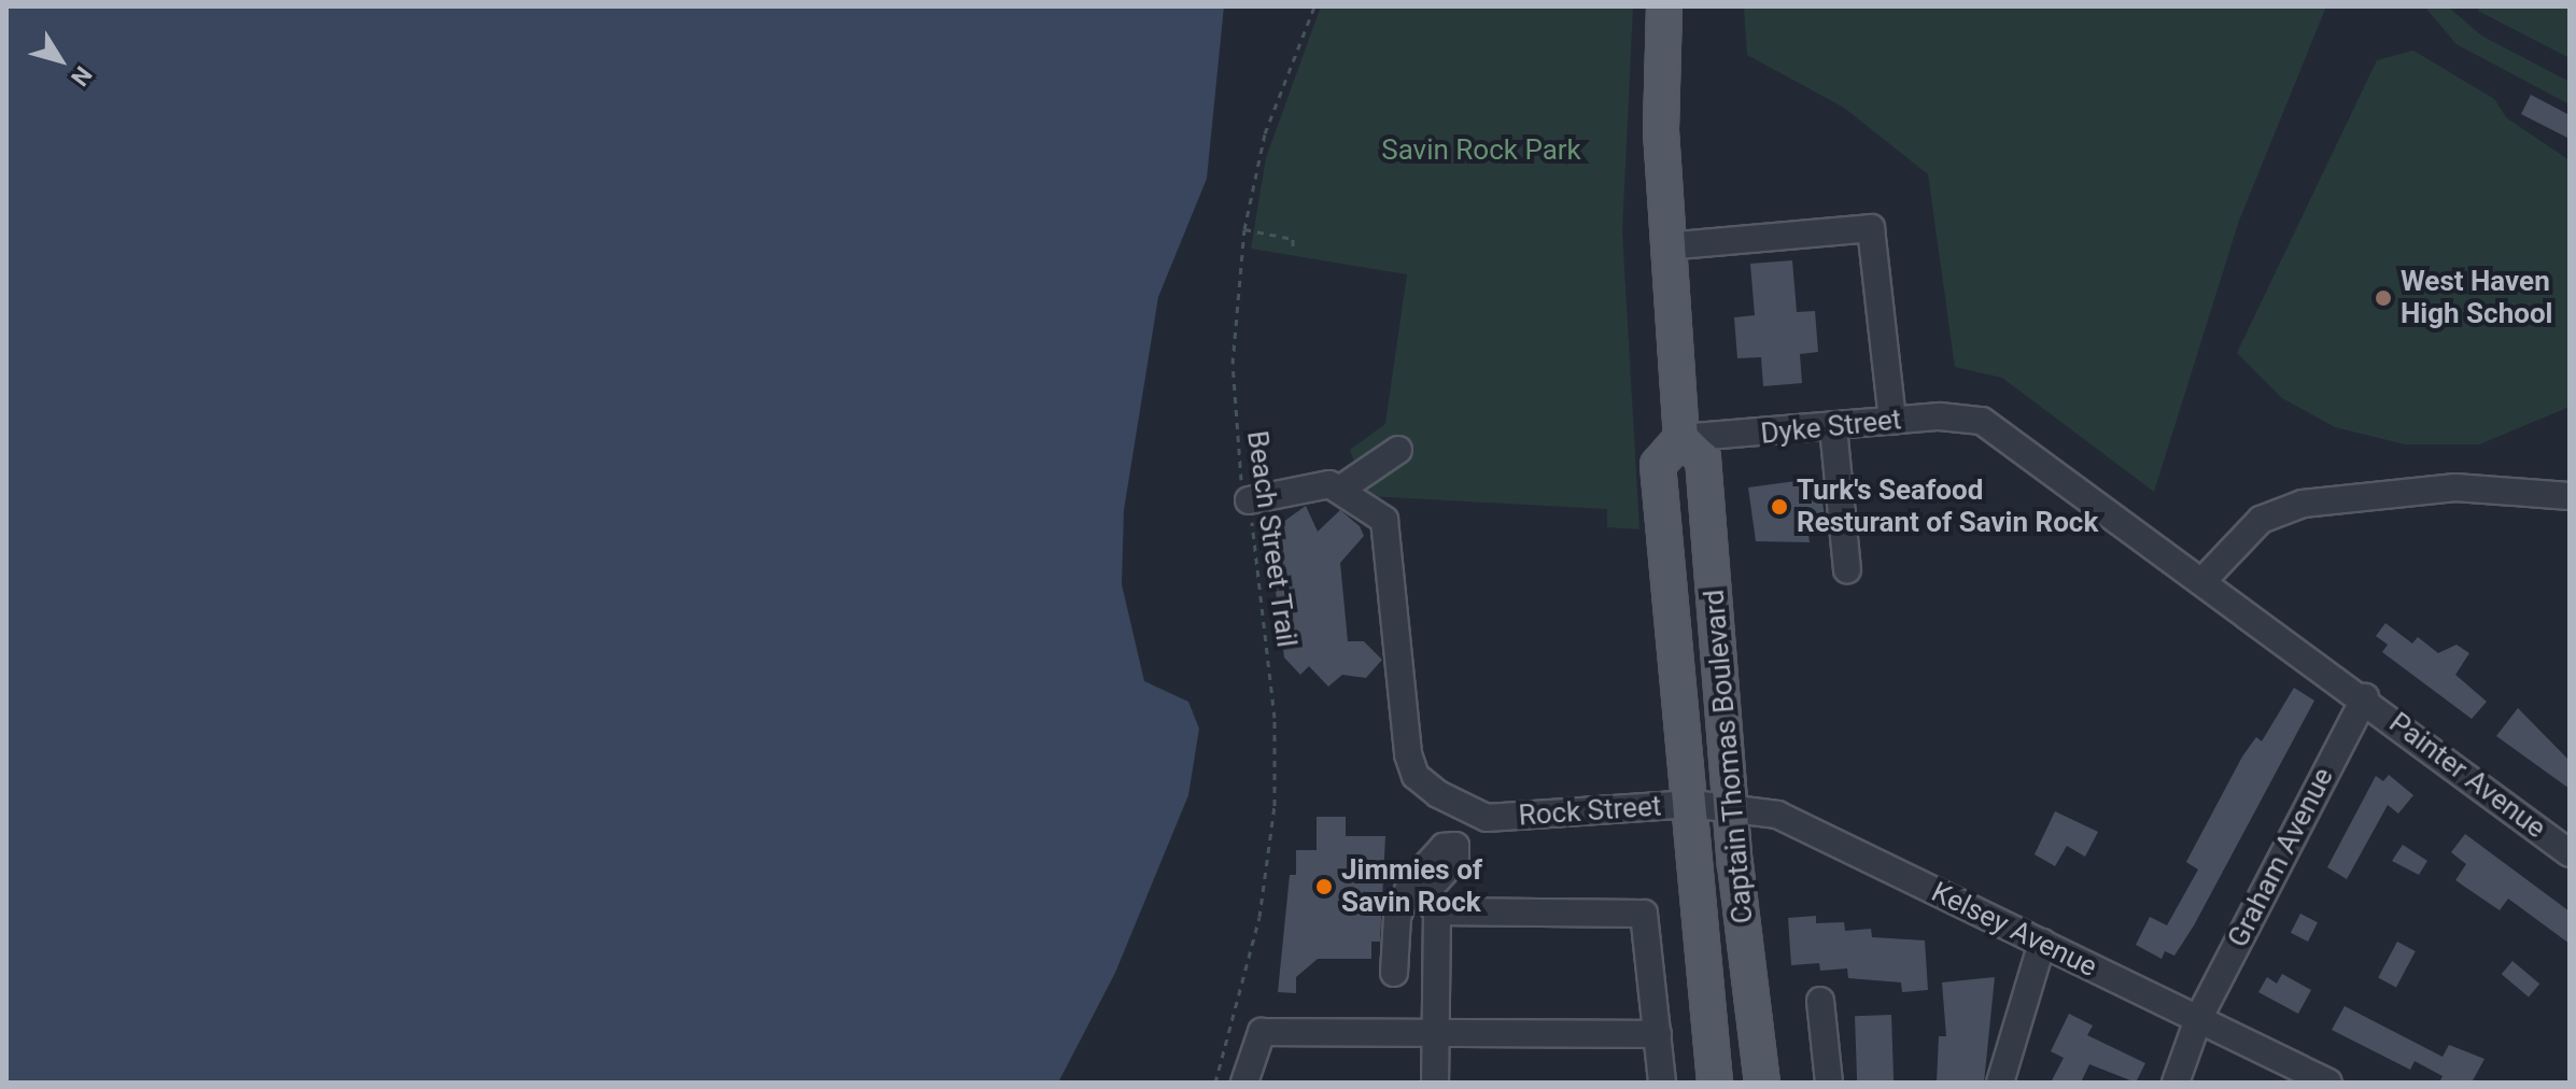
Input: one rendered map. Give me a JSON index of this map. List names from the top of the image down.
{
  "streets": {
    "main road": ["Captain Thomas Boulevard"],
    "street": [
      "Dyke Street",
      "Painter Avenue",
      "Rock Street",
      "Graham Avenue",
      "Kelsey Avenue"
    ],
    "path": ["Beach Street Trail"]
  },
  "crossings": [
    ["Dyke Street", "Captain Thomas Boulevard"],
    ["Dyke Street", "Painter Avenue"],
    ["Captain Thomas Boulevard", "Rock Street"],
    ["Captain Thomas Boulevard", "Kelsey Avenue"],
    ["Painter Avenue", "Graham Avenue"],
    ["Rock Street", "Kelsey Avenue"],
    ["Graham Avenue", "Kelsey Avenue"]
  ],
  "parks": ["Savin Rock Park"],
  "places": ["West Haven High School", "Turk's Seafood Resturant of Savin Rock", "Jimmies of Savin Rock"],
  "north": "bottom right"
}
